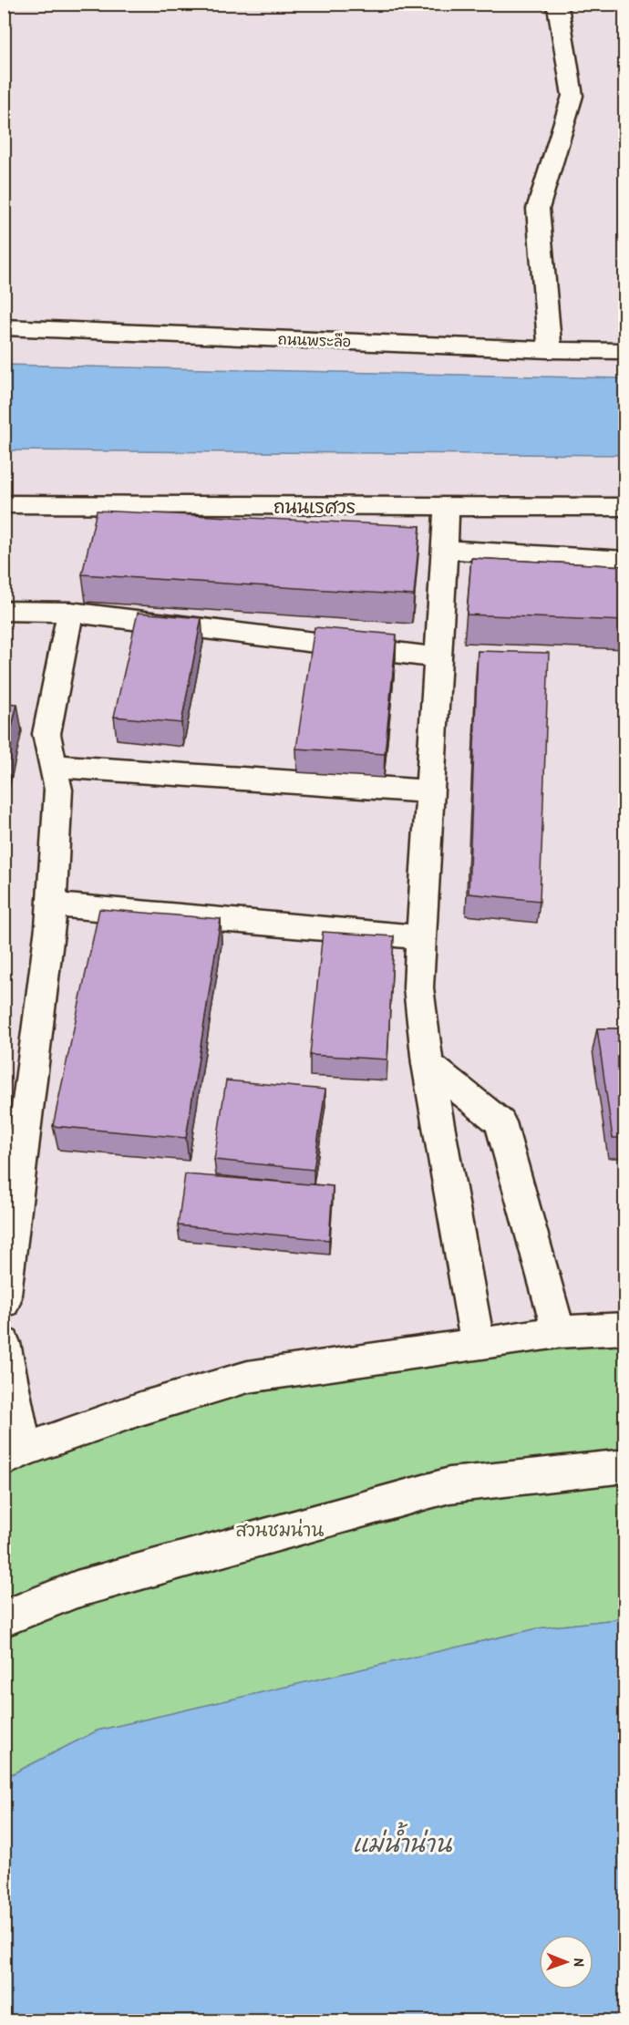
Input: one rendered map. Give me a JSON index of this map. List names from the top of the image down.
{
  "streets": {
    "street": ["ถนนพระลือ", "ถนนเรศวร"]
  },
  "water": ["แม่น้ำน่าน"],
  "parks": ["สวนชมน่าน"],
  "north": "right"
}
